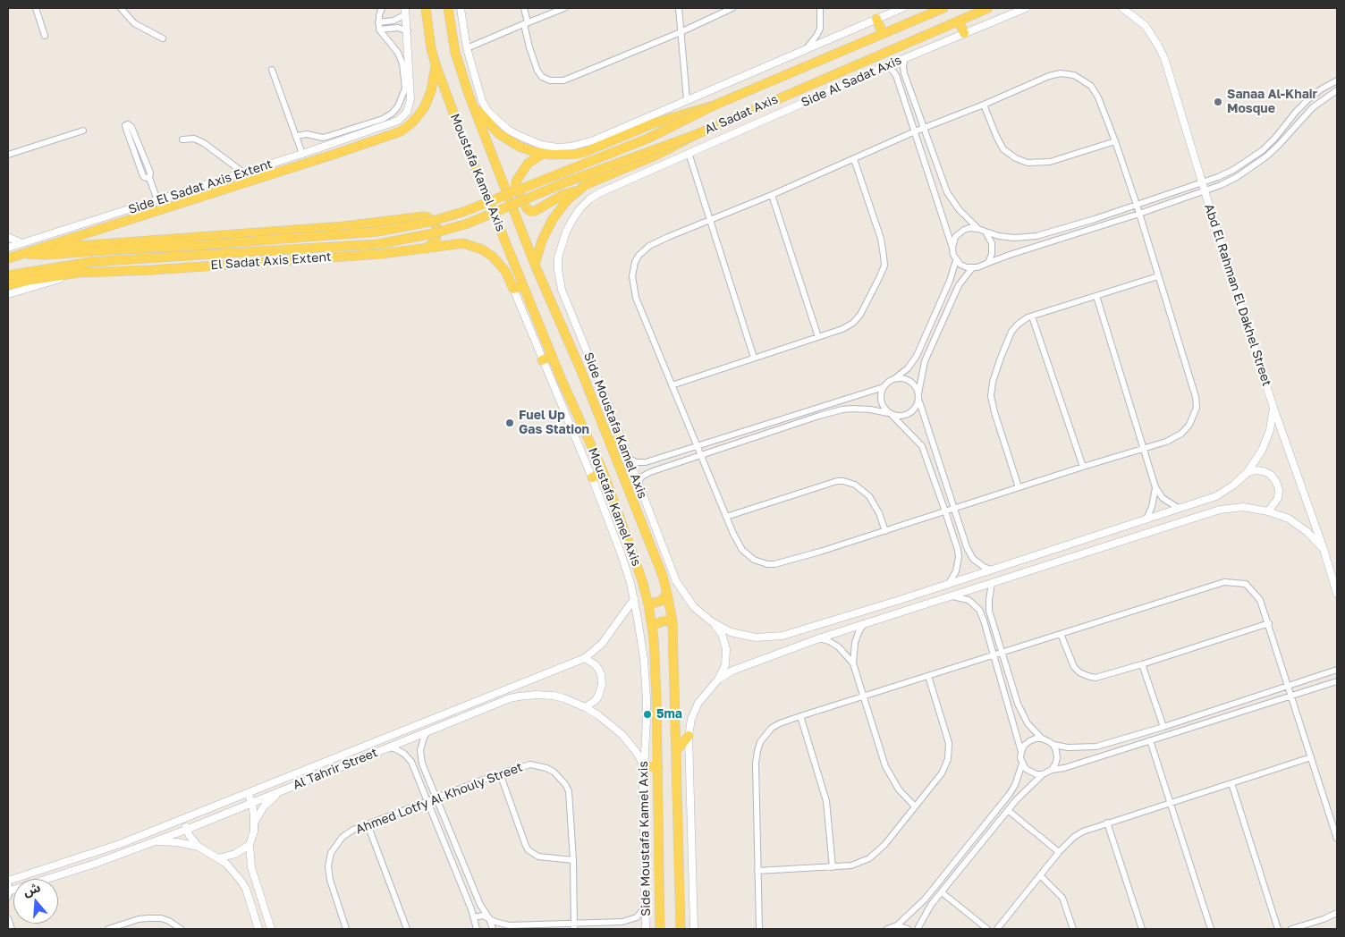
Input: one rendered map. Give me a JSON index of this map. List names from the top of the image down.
{
  "streets": {
    "main road": ["Al Sadat Axis", "Moustafa Kamel Axis", "El Sadat Axis Extent"],
    "street": [
      "Side Al Sadat Axis",
      "Side El Sadat Axis Extent",
      "Abd El Rahman El Dakhel Street",
      "Side Moustafa Kamel Axis",
      "Al Tahrir Street",
      "Ahmed Lotfy Al Khouly Street"
    ]
  },
  "crossings": [
    ["Side Al Sadat Axis", "Side Moustafa Kamel Axis"],
    ["Al Sadat Axis", "Moustafa Kamel Axis"],
    ["El Sadat Axis Extent", "Side Moustafa Kamel Axis"],
    ["Side Moustafa Kamel Axis", "Al Tahrir Street"]
  ],
  "places": ["Sanaa Al-Khair Mosque", "Fuel Up Gas Station", "5ma"],
  "north": "top"
}
